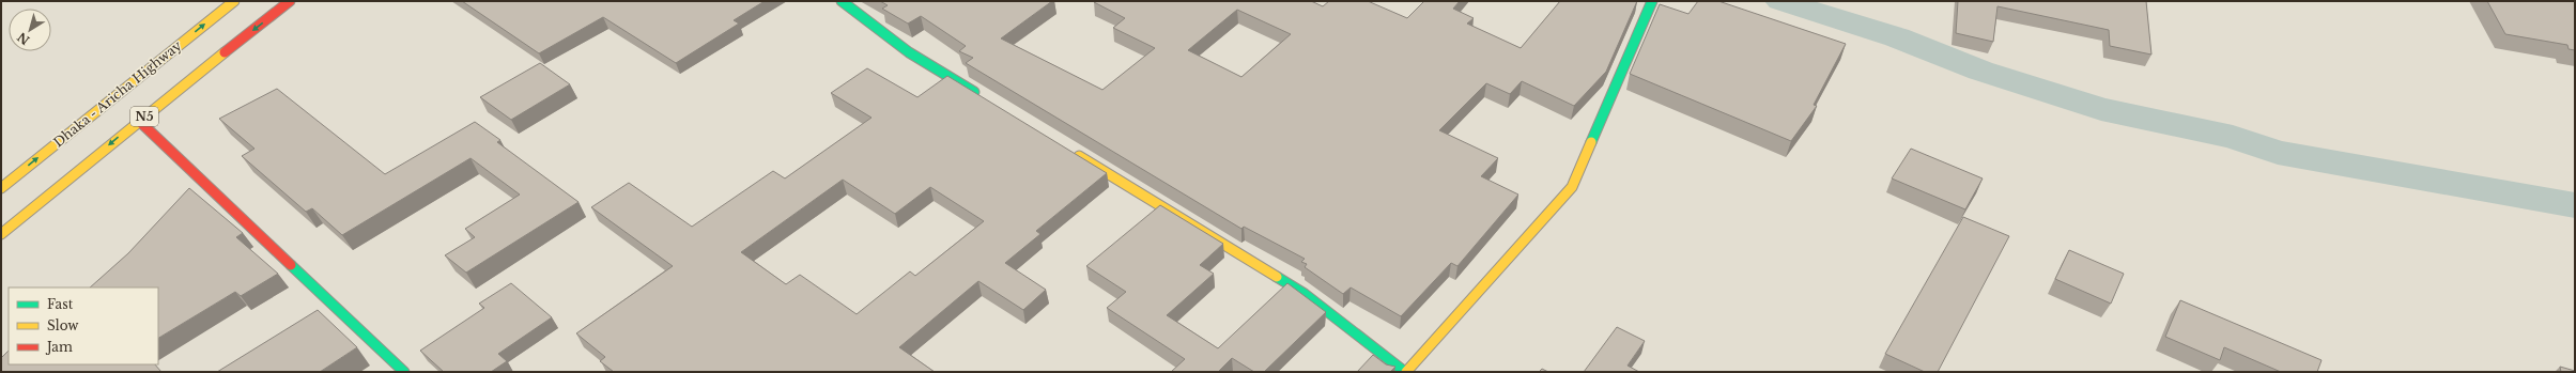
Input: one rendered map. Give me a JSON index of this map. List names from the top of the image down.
{
  "streets": {
    "main road": ["Dhaka - Aricha Highway", "N5"]
  },
  "legend": ["Fast", "Slow", "Jam"],
  "north": "bottom left"
}
